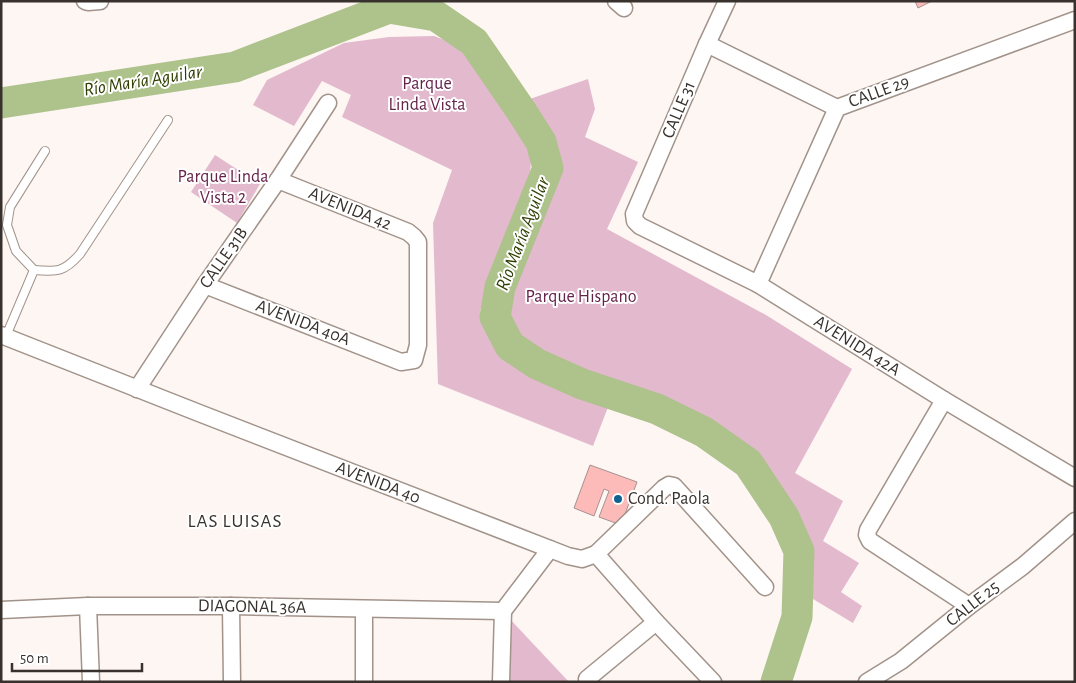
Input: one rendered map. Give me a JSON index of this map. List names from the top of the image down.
{
  "streets": {
    "street": [
      "CALLE 29",
      "CALLE 31",
      "AVENIDA 42",
      "CALLE 31B",
      "AVENIDA 40A",
      "AVENIDA 42A",
      "AVENIDA 40",
      "CALLE 25",
      "DIAGONAL 36A"
    ]
  },
  "crossings": [
    ["CALLE 29", "AVENIDA 42A"],
    ["CALLE 31", "AVENIDA 42A"],
    ["AVENIDA 42", "CALLE 31B"],
    ["AVENIDA 42", "AVENIDA 40A"],
    ["CALLE 31B", "AVENIDA 40A"],
    ["CALLE 31B", "AVENIDA 40"]
  ],
  "districts": ["LAS LUISAS"],
  "water": ["Río María Aguilar"],
  "parks": ["Parque Linda Vista", "Parque Linda Vista 2", "Parque Hispano"],
  "places": ["Cond. Paola"],
  "scale_bar": "50 m"
}
